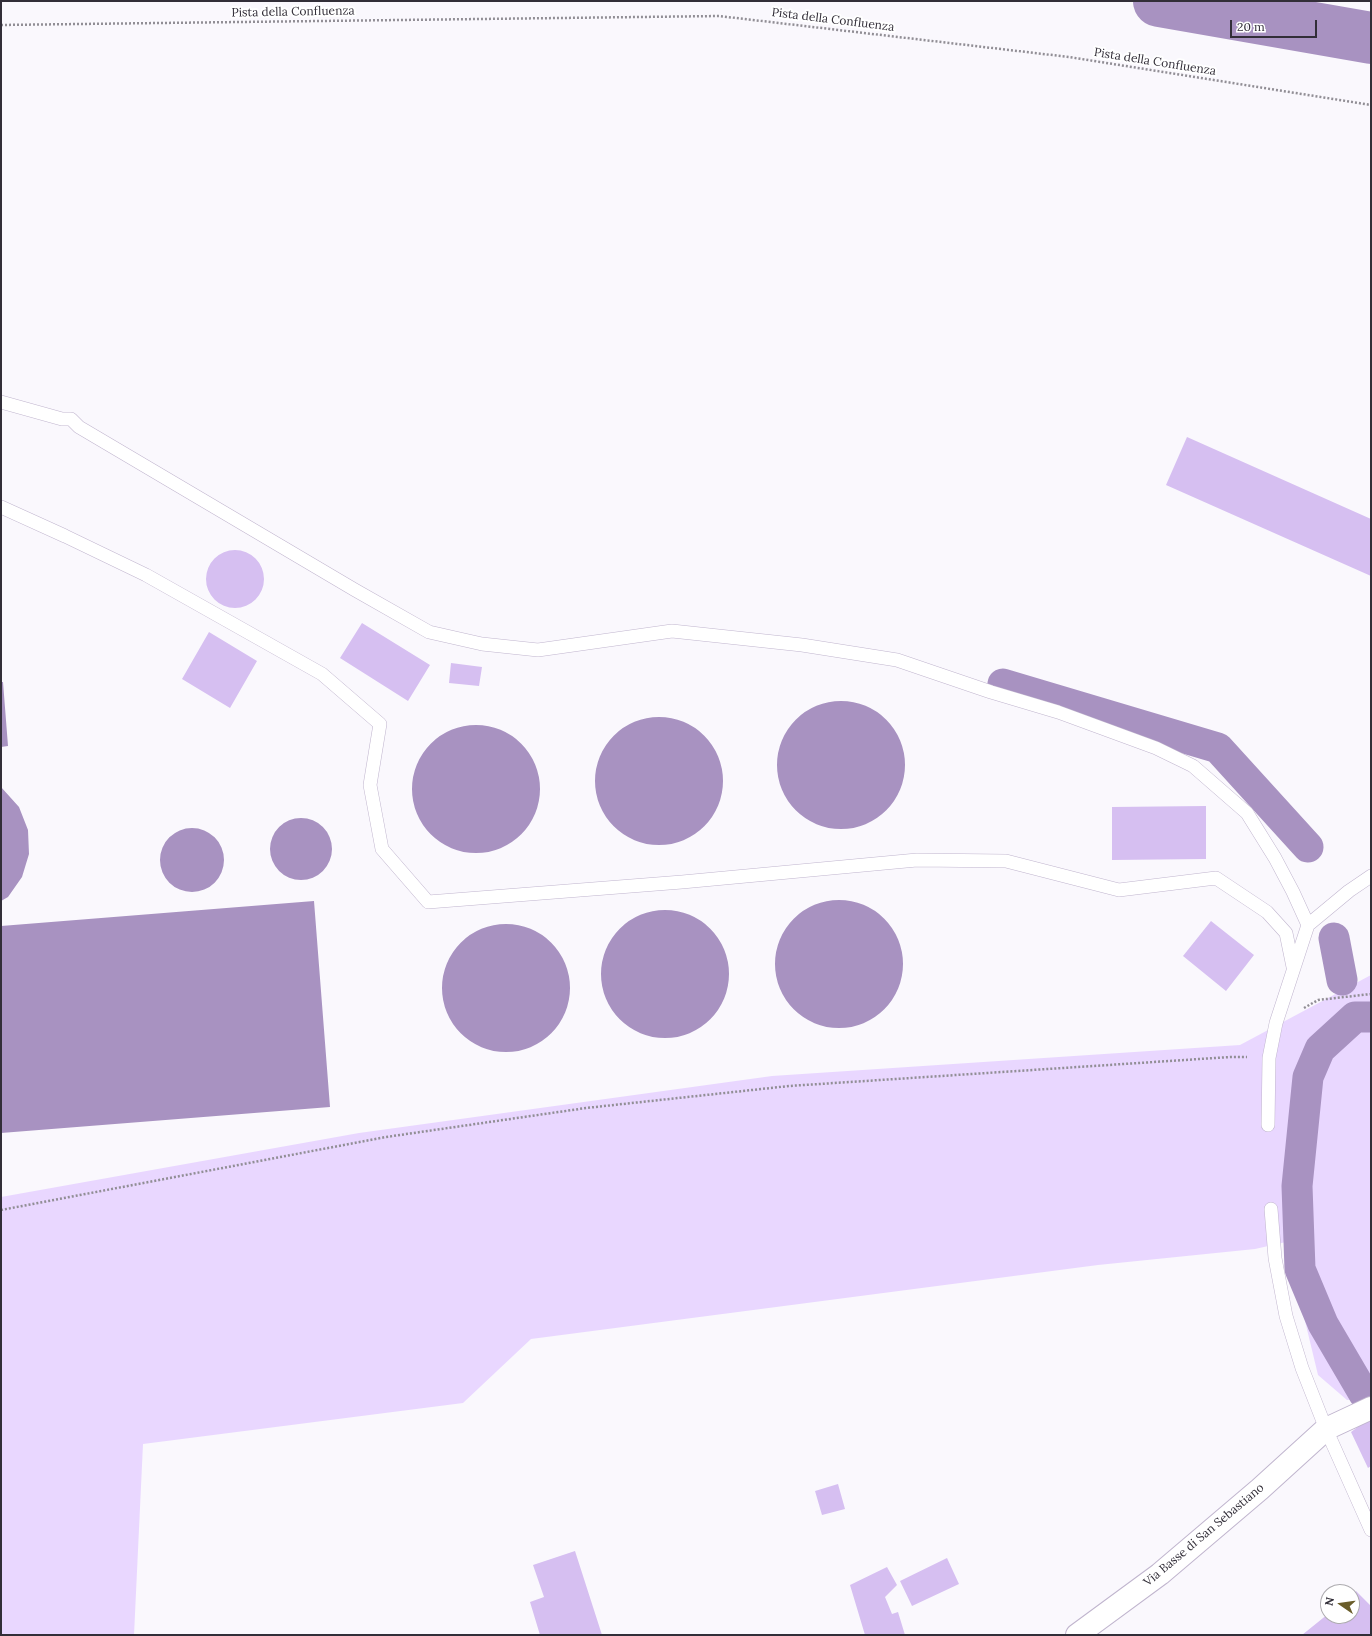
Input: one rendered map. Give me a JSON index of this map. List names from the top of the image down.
{
  "streets": {
    "street": ["Via Basse di San Sebastiano"],
    "path": ["Pista della Confluenza"]
  },
  "scale_bar": "20 m",
  "north": "left"
}
